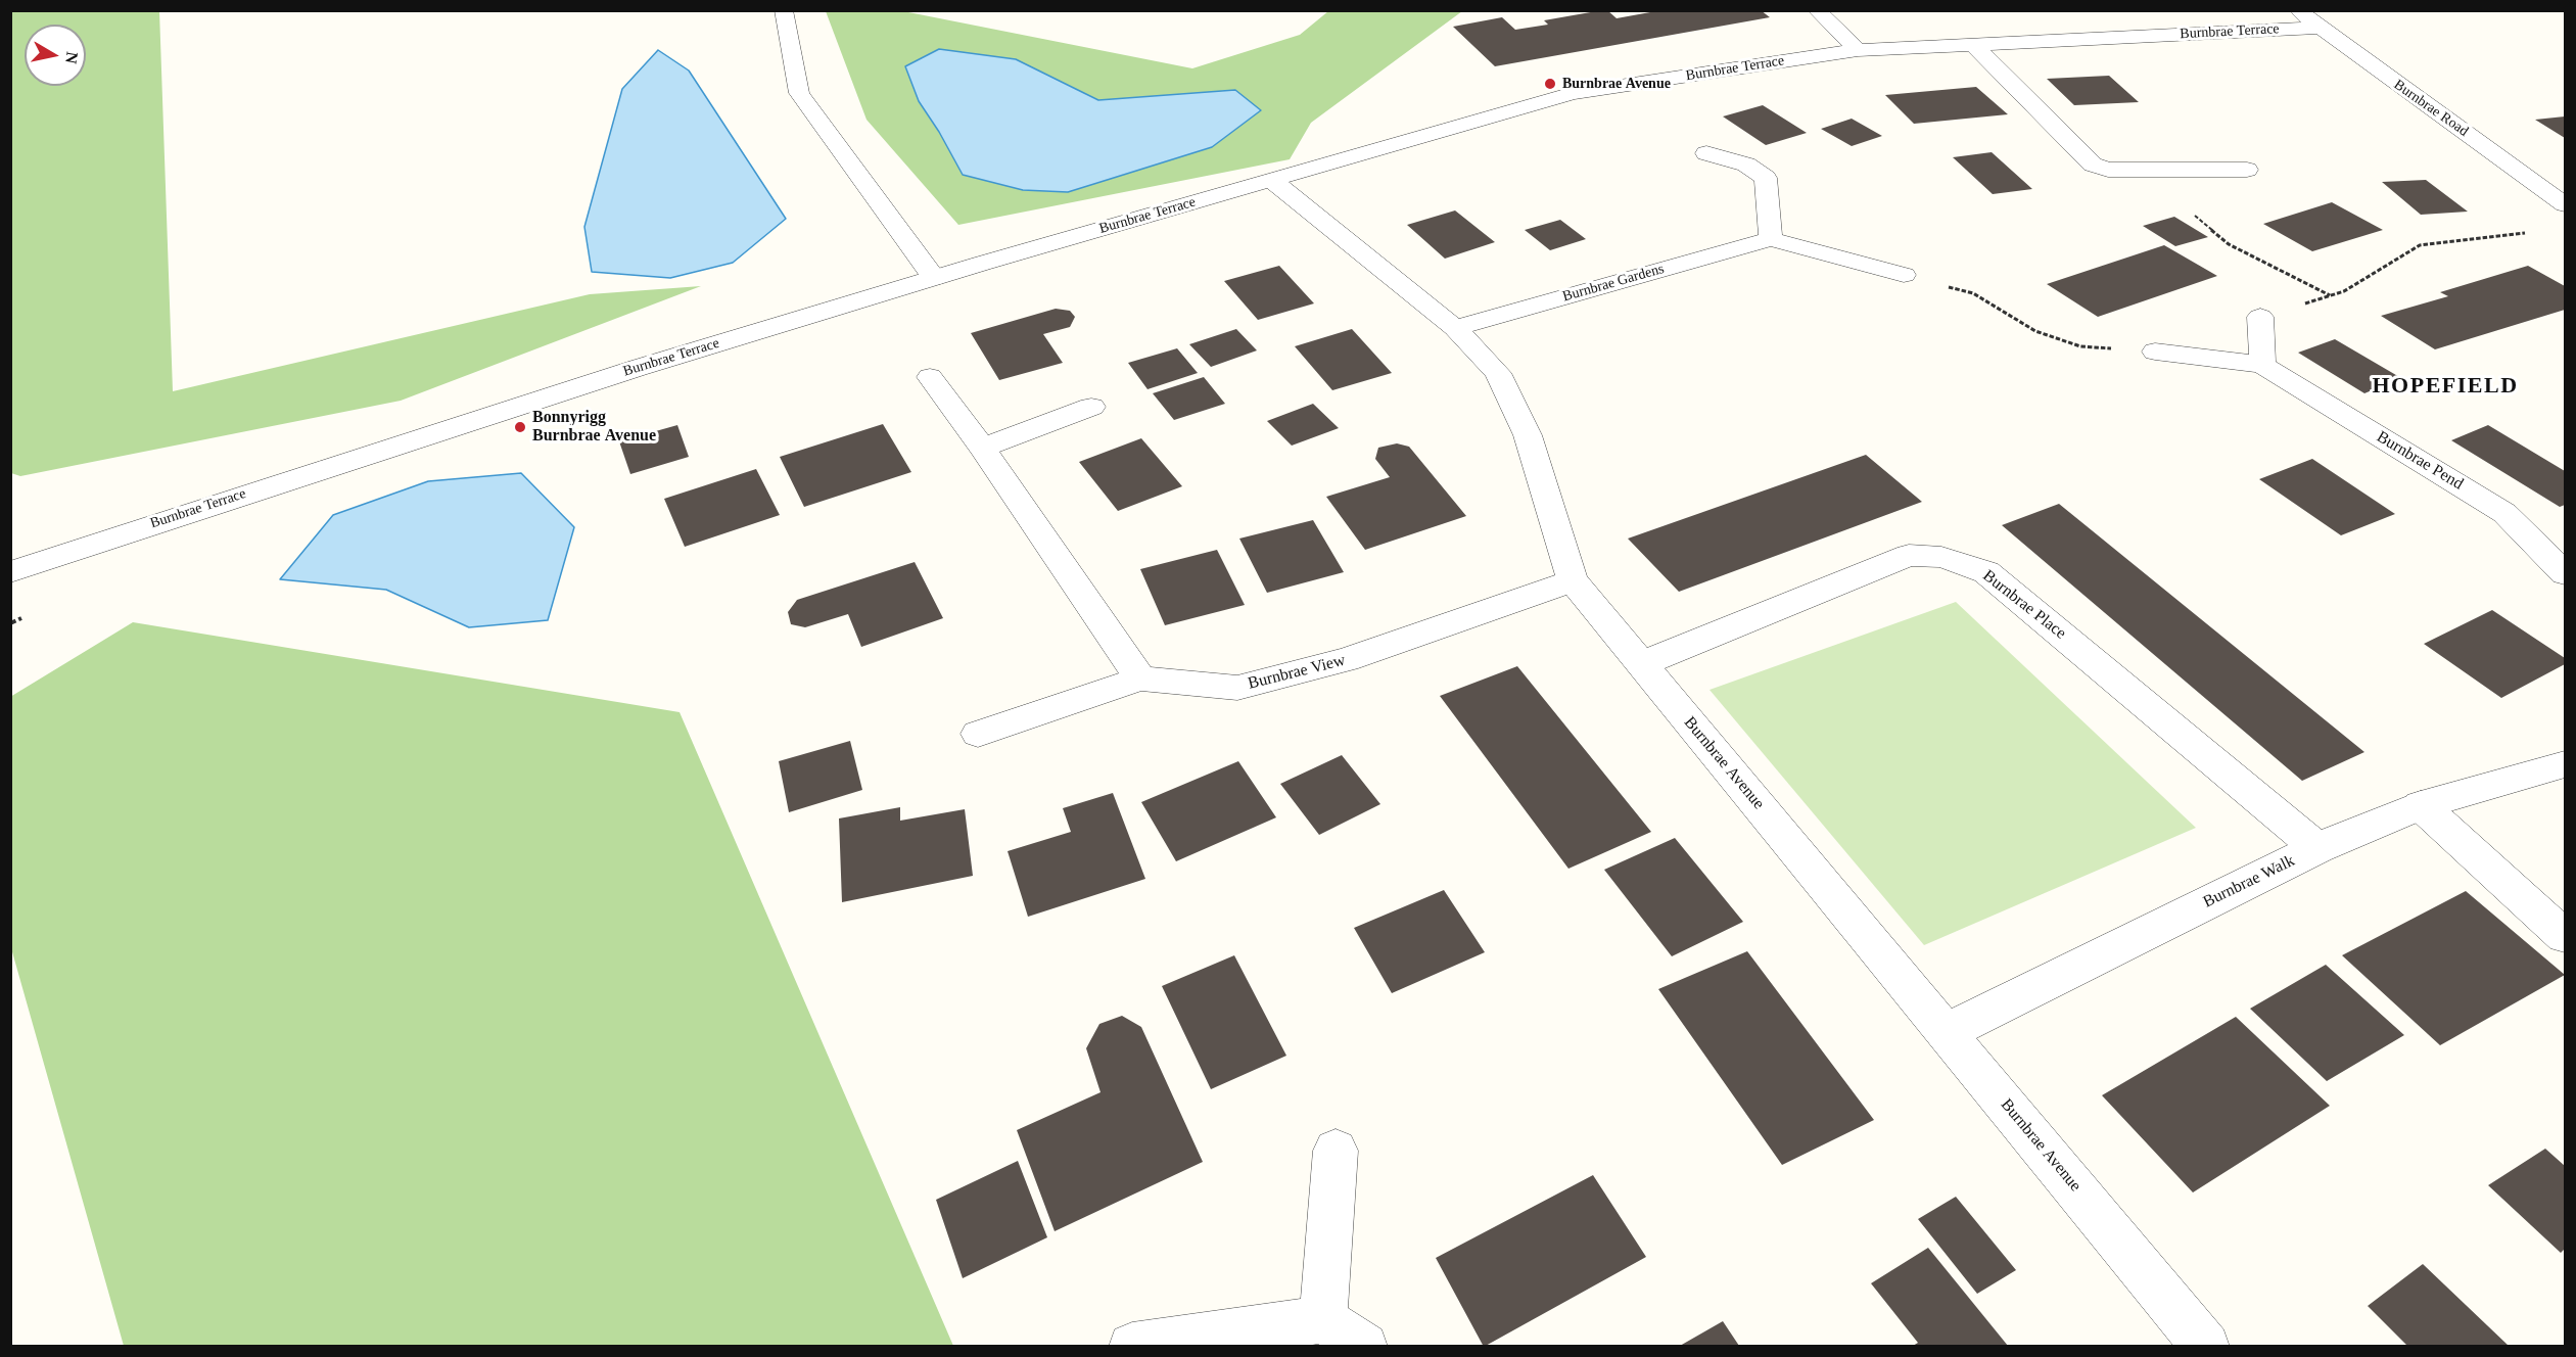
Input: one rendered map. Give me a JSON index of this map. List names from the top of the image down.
{
  "streets": {
    "street": [
      "Burnbrae Terrace",
      "Burnbrae Road",
      "Burnbrae Gardens",
      "Burnbrae Pend",
      "Burnbrae Place",
      "Burnbrae View",
      "Burnbrae Avenue",
      "Burnbrae Walk"
    ]
  },
  "crossings": [
    ["Burnbrae Terrace", "Burnbrae Road"],
    ["Burnbrae Terrace", "Burnbrae Avenue"],
    ["Burnbrae Gardens", "Burnbrae Avenue"],
    ["Burnbrae Place", "Burnbrae Avenue"],
    ["Burnbrae Place", "Burnbrae Walk"],
    ["Burnbrae View", "Burnbrae Avenue"],
    ["Burnbrae Avenue", "Burnbrae Walk"]
  ],
  "districts": ["HOPEFIELD"],
  "places": ["Burnbrae Avenue", "Bonnyrigg Burnbrae Avenue"],
  "north": "right"
}
